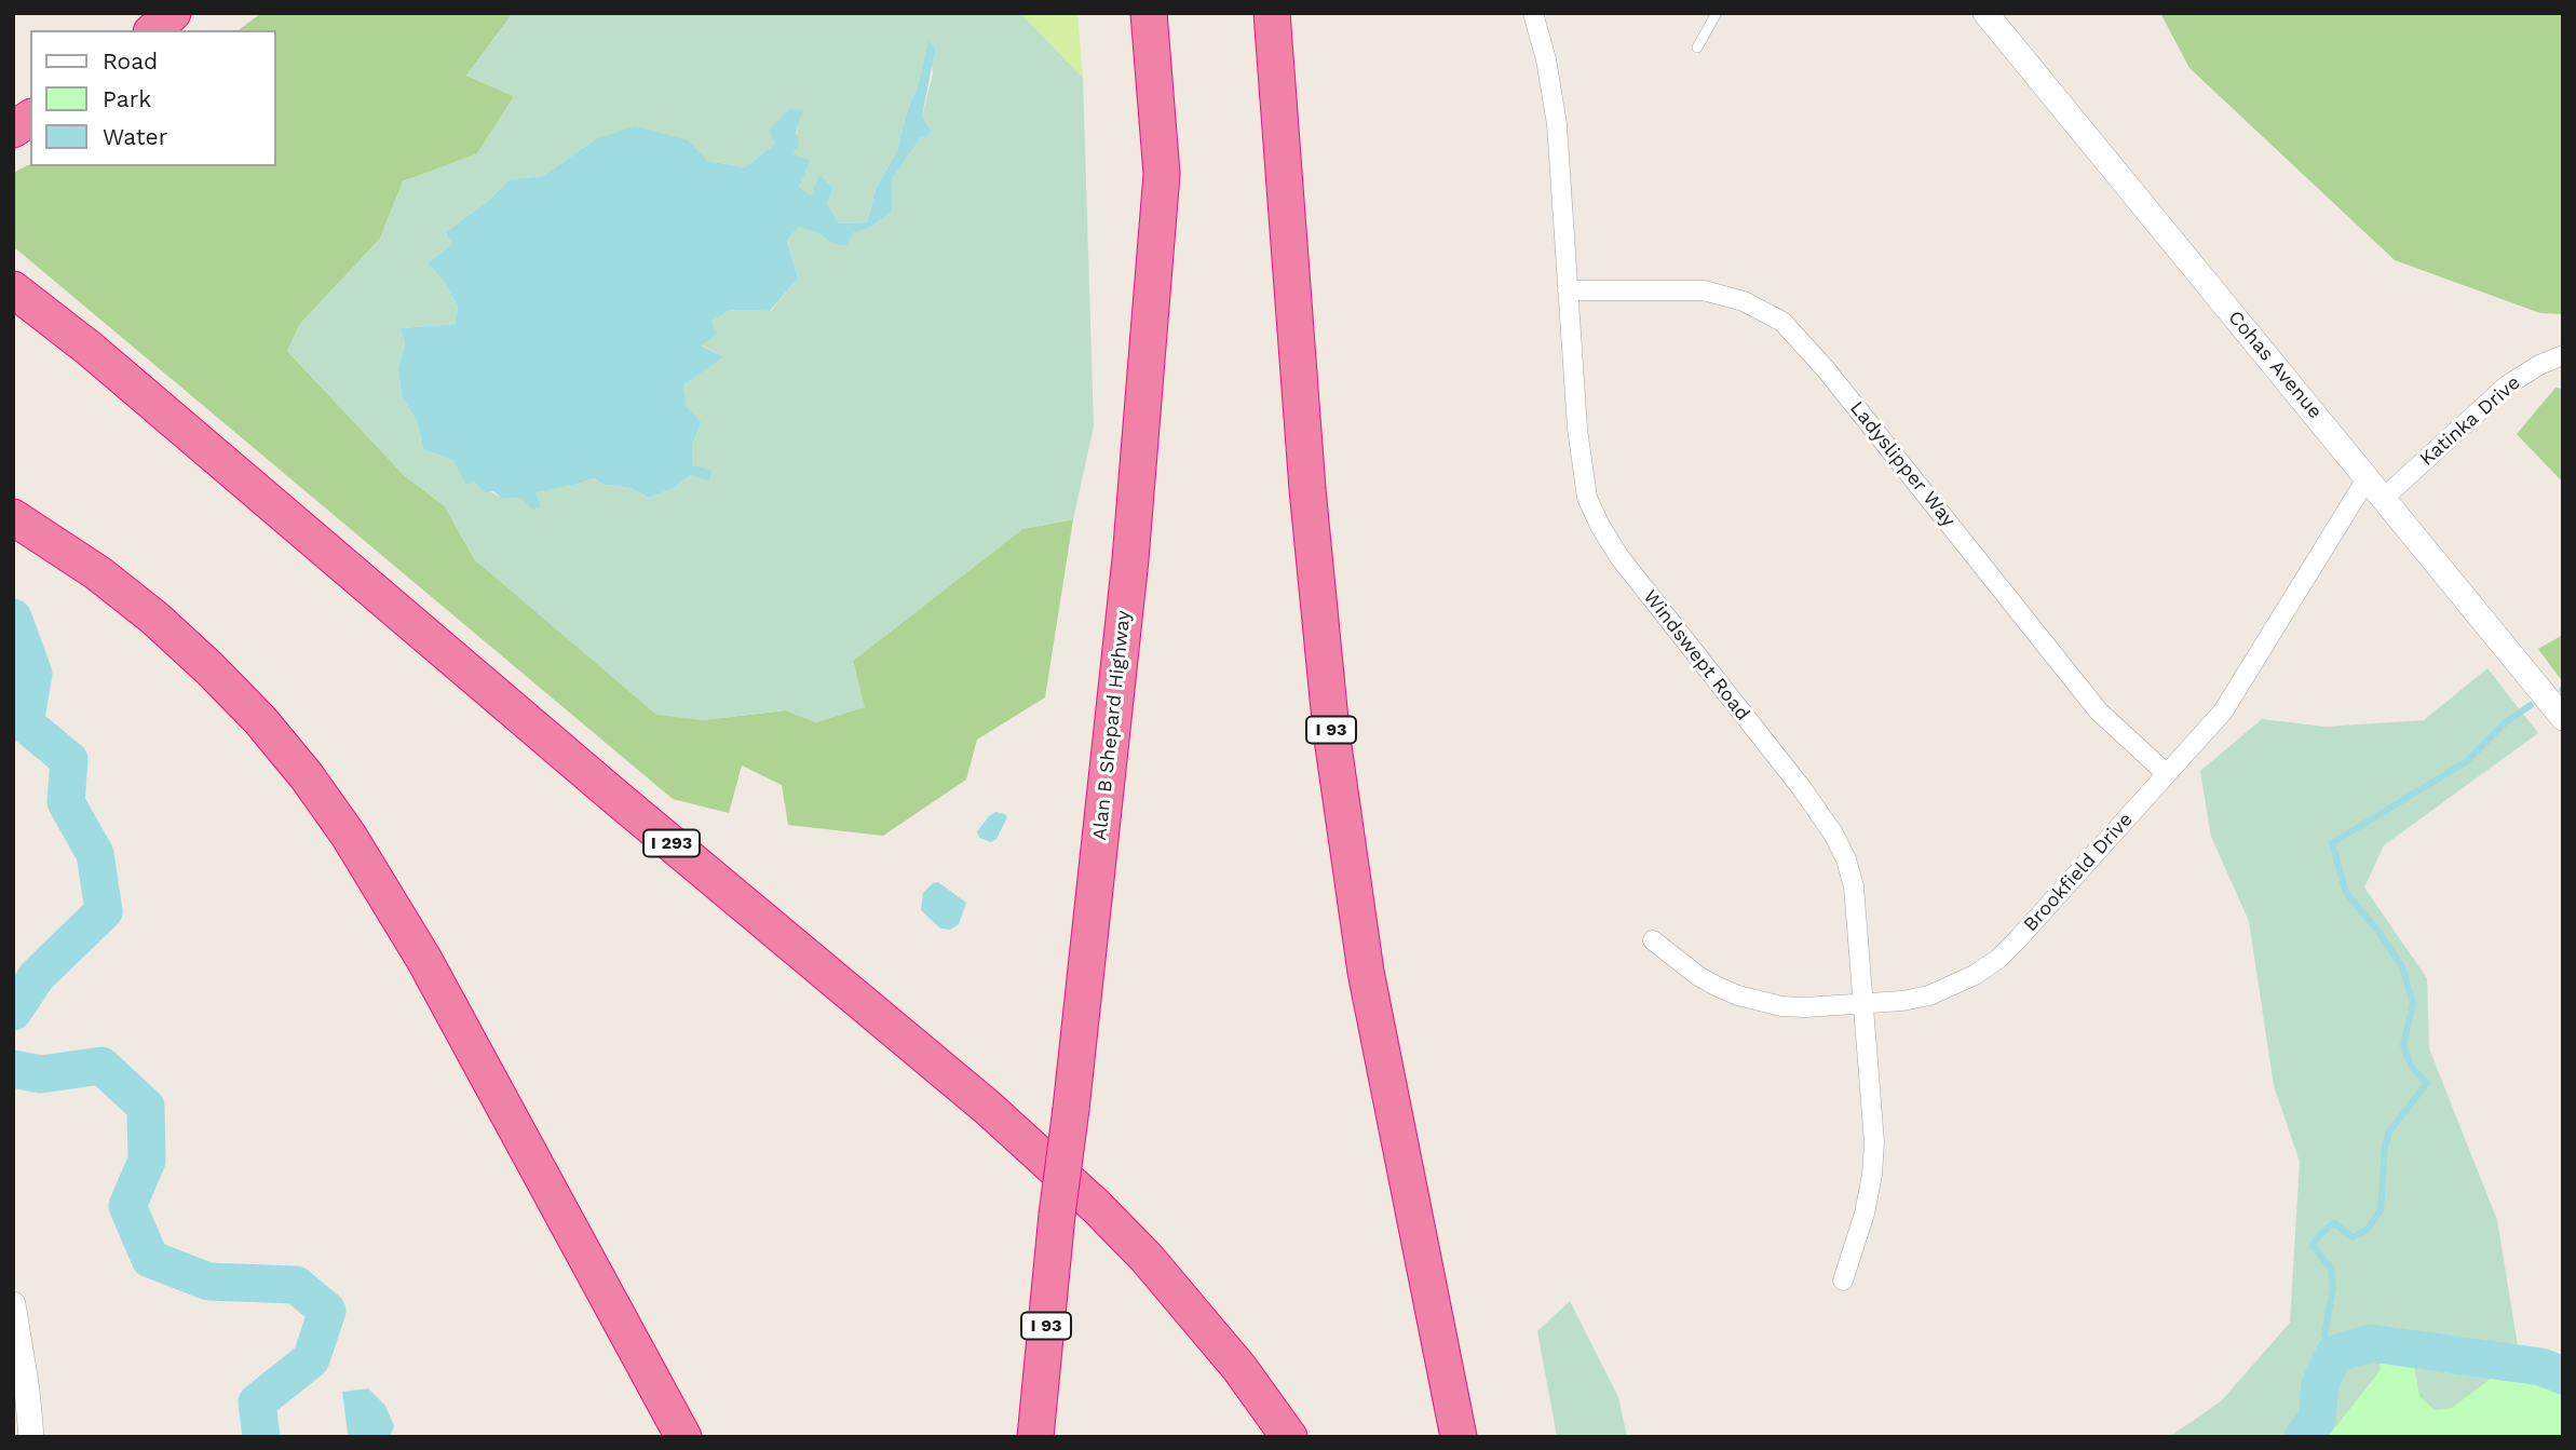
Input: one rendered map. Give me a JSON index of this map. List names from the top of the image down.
{
  "streets": {
    "highway": ["Alan B Shepard Highway", "I 93", "I 293"],
    "street": [
      "Cohas Avenue",
      "Katinka Drive",
      "Ladyslipper Way",
      "Windswept Road",
      "Brookfield Drive"
    ]
  },
  "crossings": [
    ["Cohas Avenue", "Katinka Drive"],
    ["Cohas Avenue", "Brookfield Drive"],
    ["Ladyslipper Way", "Windswept Road"],
    ["Ladyslipper Way", "Brookfield Drive"],
    ["Windswept Road", "Brookfield Drive"]
  ],
  "legend": ["Road", "Park", "Water"]
}
